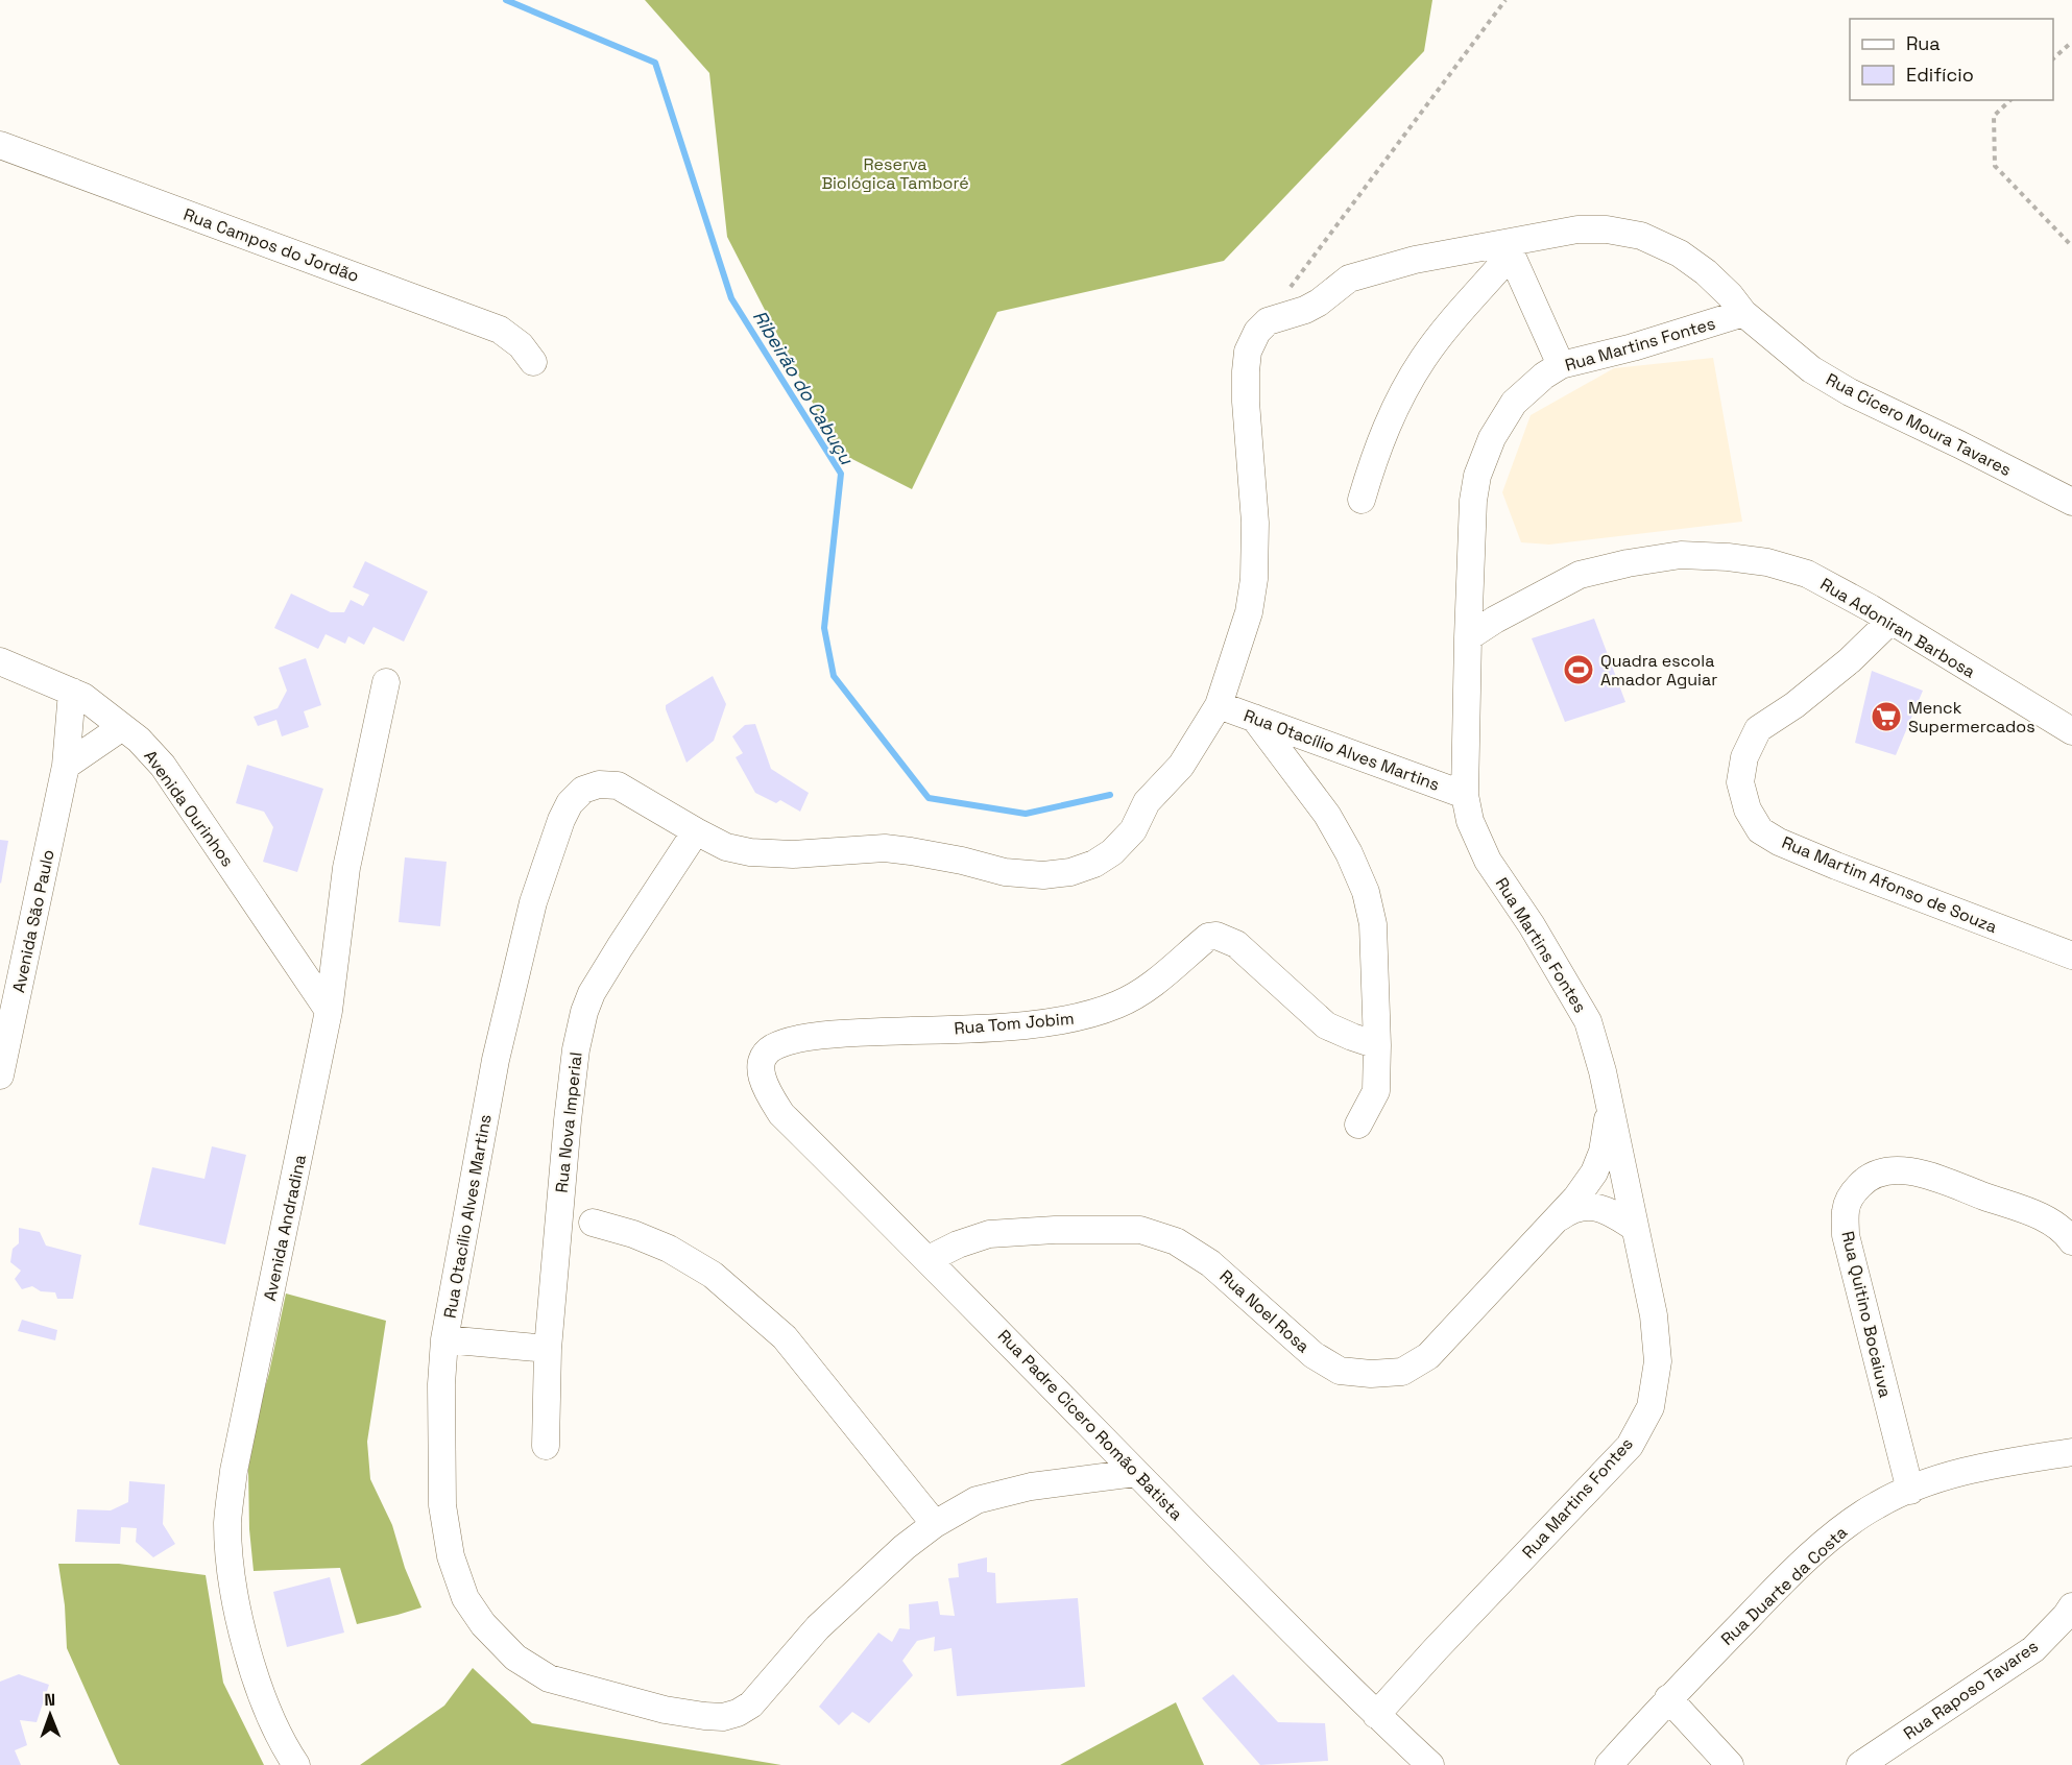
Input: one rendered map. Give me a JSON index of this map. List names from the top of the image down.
{
  "streets": {
    "street": [
      "Rua Campos do Jordão",
      "Rua Martins Fontes",
      "Rua Cícero Moura Tavares",
      "Rua Adoniran Barbosa",
      "Rua Otacílio Alves Martins",
      "Avenida Ourinhos",
      "Rua Martim Afonso de Souza",
      "Avenida São Paulo",
      "Rua Tom Jobim",
      "Rua Nova Imperial",
      "Avenida Andradina",
      "Rua Noel Rosa",
      "Rua Quitino Bocaiuva",
      "Rua Padre Cicero Romão Batista",
      "Rua Duarte da Costa",
      "Rua Raposo Tavares"
    ]
  },
  "crossings": [
    ["Rua Martins Fontes", "Rua Cícero Moura Tavares"],
    ["Rua Martins Fontes", "Rua Adoniran Barbosa"],
    ["Rua Martins Fontes", "Rua Otacílio Alves Martins"],
    ["Rua Martins Fontes", "Rua Noel Rosa"],
    ["Rua Martins Fontes", "Rua Padre Cicero Romão Batista"],
    ["Rua Cícero Moura Tavares", "Rua Otacílio Alves Martins"],
    ["Rua Adoniran Barbosa", "Rua Martim Afonso de Souza"],
    ["Rua Otacílio Alves Martins", "Rua Nova Imperial"],
    ["Rua Otacílio Alves Martins", "Rua Padre Cicero Romão Batista"],
    ["Avenida Ourinhos", "Avenida São Paulo"],
    ["Avenida Ourinhos", "Avenida Andradina"],
    ["Rua Tom Jobim", "Rua Padre Cicero Romão Batista"],
    ["Rua Noel Rosa", "Rua Padre Cicero Romão Batista"],
    ["Rua Quitino Bocaiuva", "Rua Duarte da Costa"]
  ],
  "water": ["Ribeirão do Cabuçu"],
  "parks": ["Reserva Biológica Tamboré"],
  "places": {
    "sports": ["Quadra escola Amador Aguiar"],
    "supermarket": ["Menck Supermercados"]
  },
  "legend": ["Rua", "Edifício"],
  "north": "top"
}
